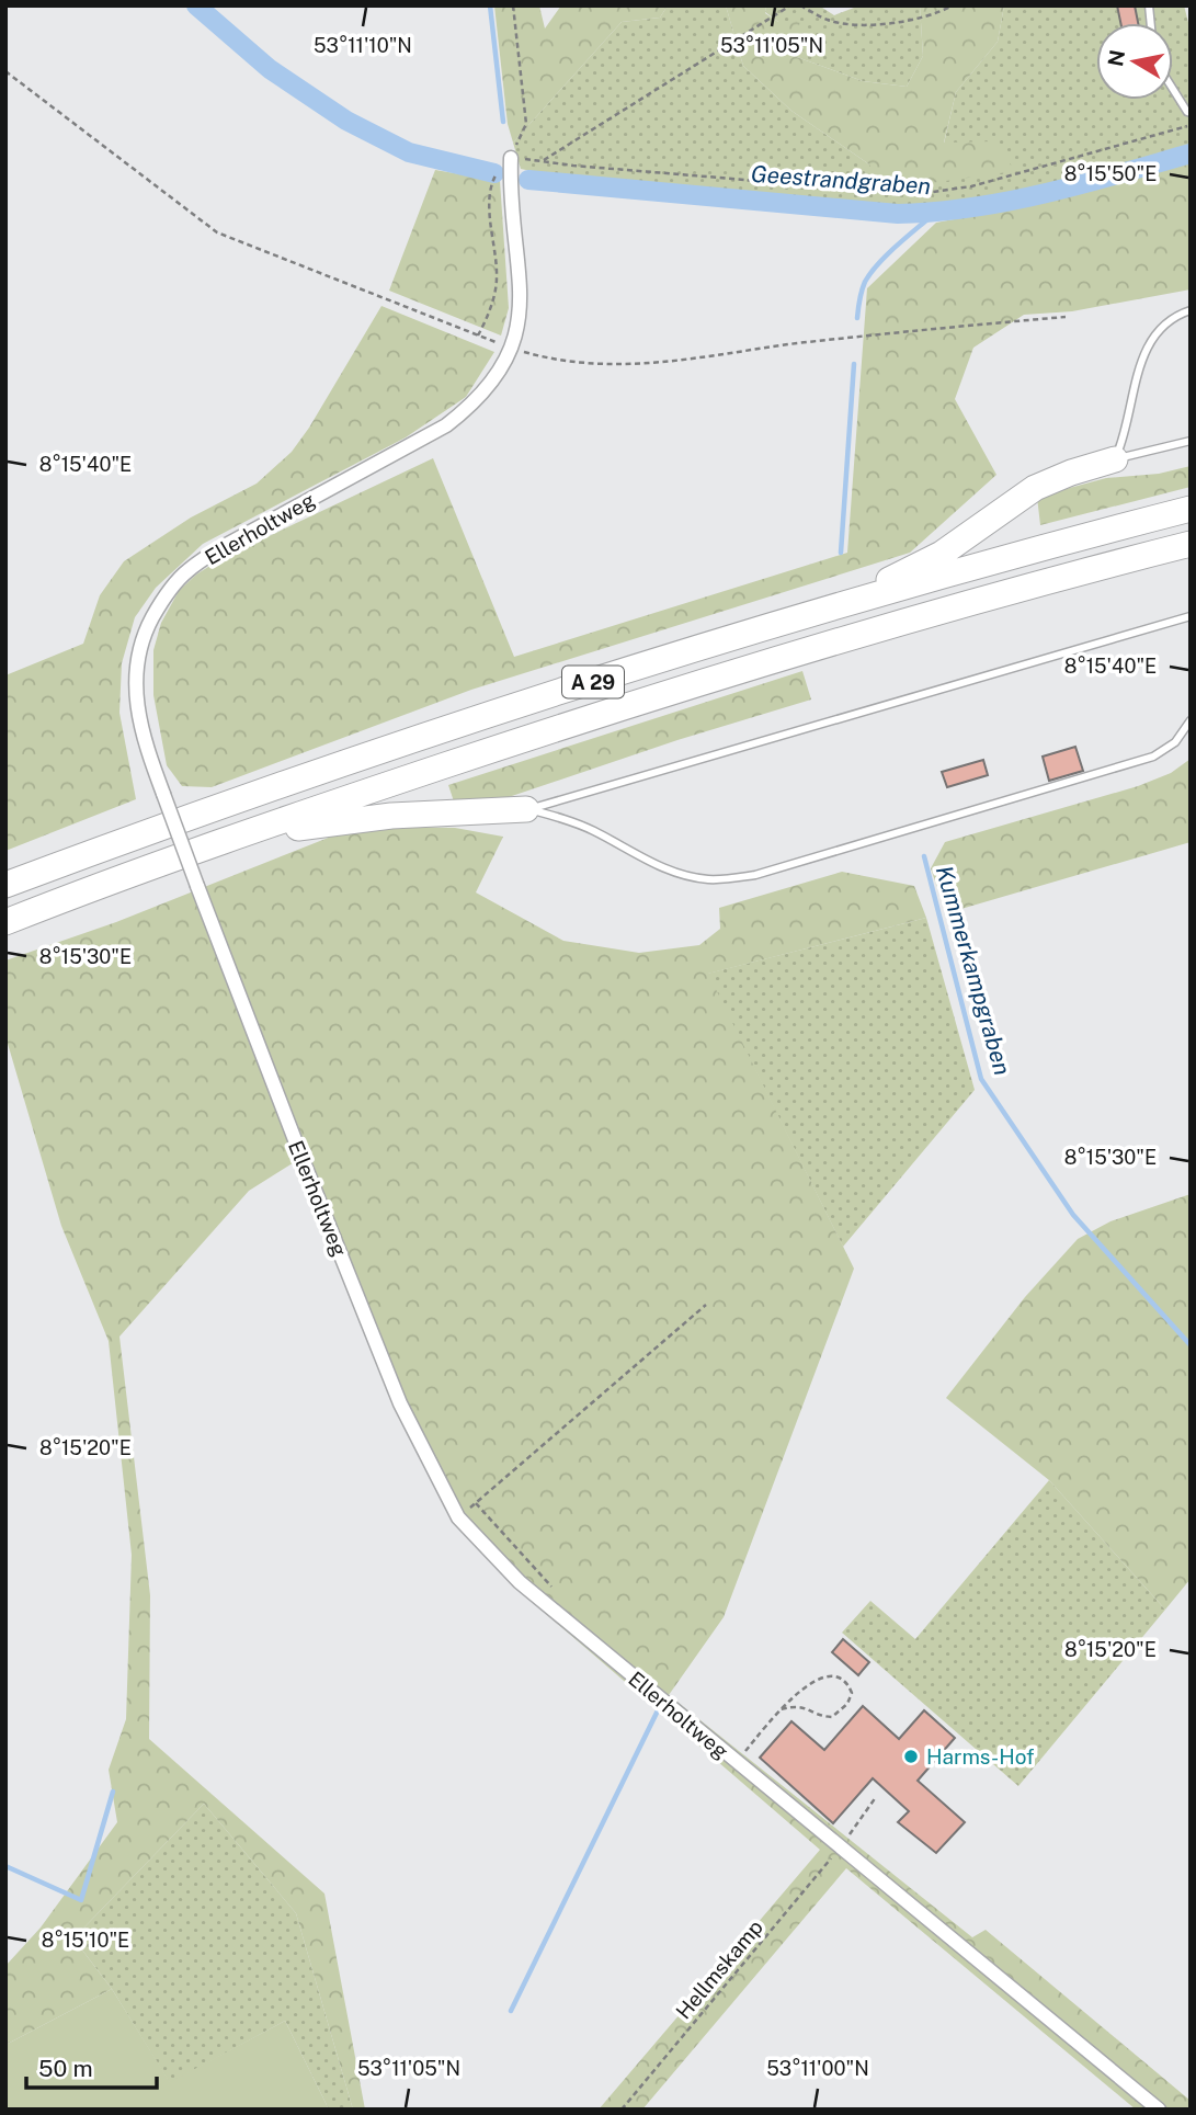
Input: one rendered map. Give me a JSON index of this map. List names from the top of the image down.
{
  "streets": {
    "highway": ["A 29"],
    "street": ["Ellerholtweg"],
    "path": ["Hellmskamp"]
  },
  "crossings": [
    ["Ellerholtweg", "Hellmskamp"]
  ],
  "water": ["Geestrandgraben", "Kummerkampgraben"],
  "places": ["Harms-Hof"],
  "scale_bar": "50 m",
  "north": "left",
  "coordinates": [
    "53°11'10\"N",
    "53°11'05\"N",
    "8°15'50\"E",
    "8°15'40\"E",
    "8°15'30\"E",
    "8°15'20\"E",
    "8°15'10\"E",
    "53°11'00\"N"
  ]
}
